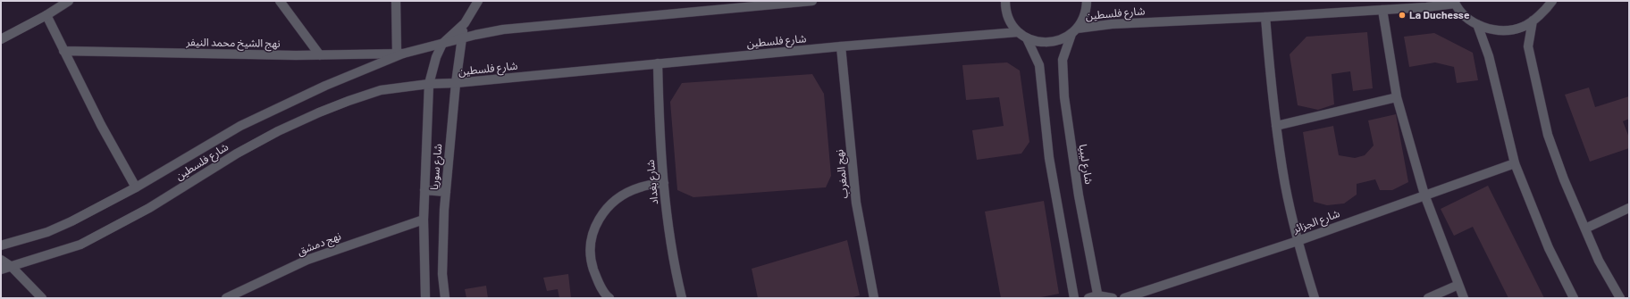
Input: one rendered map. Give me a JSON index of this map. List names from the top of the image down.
{
  "streets": {
    "street": [
      "شارع فلسطين",
      "نهج الشيخ محمد النيفر",
      "شارع ليبيا",
      "شارع سوريا",
      "نهج المغرب",
      "شارع بغداد",
      "شارع الجزائر",
      "نهج دمشق"
    ]
  },
  "crossings": [
    ["شارع فلسطين", "نهج الشيخ محمد النيفر"],
    ["شارع فلسطين", "شارع ليبيا"],
    ["شارع فلسطين", "شارع سوريا"],
    ["شارع فلسطين", "نهج المغرب"],
    ["شارع فلسطين", "شارع بغداد"],
    ["شارع سوريا", "نهج دمشق"]
  ],
  "places": ["La Duchesse"]
}
